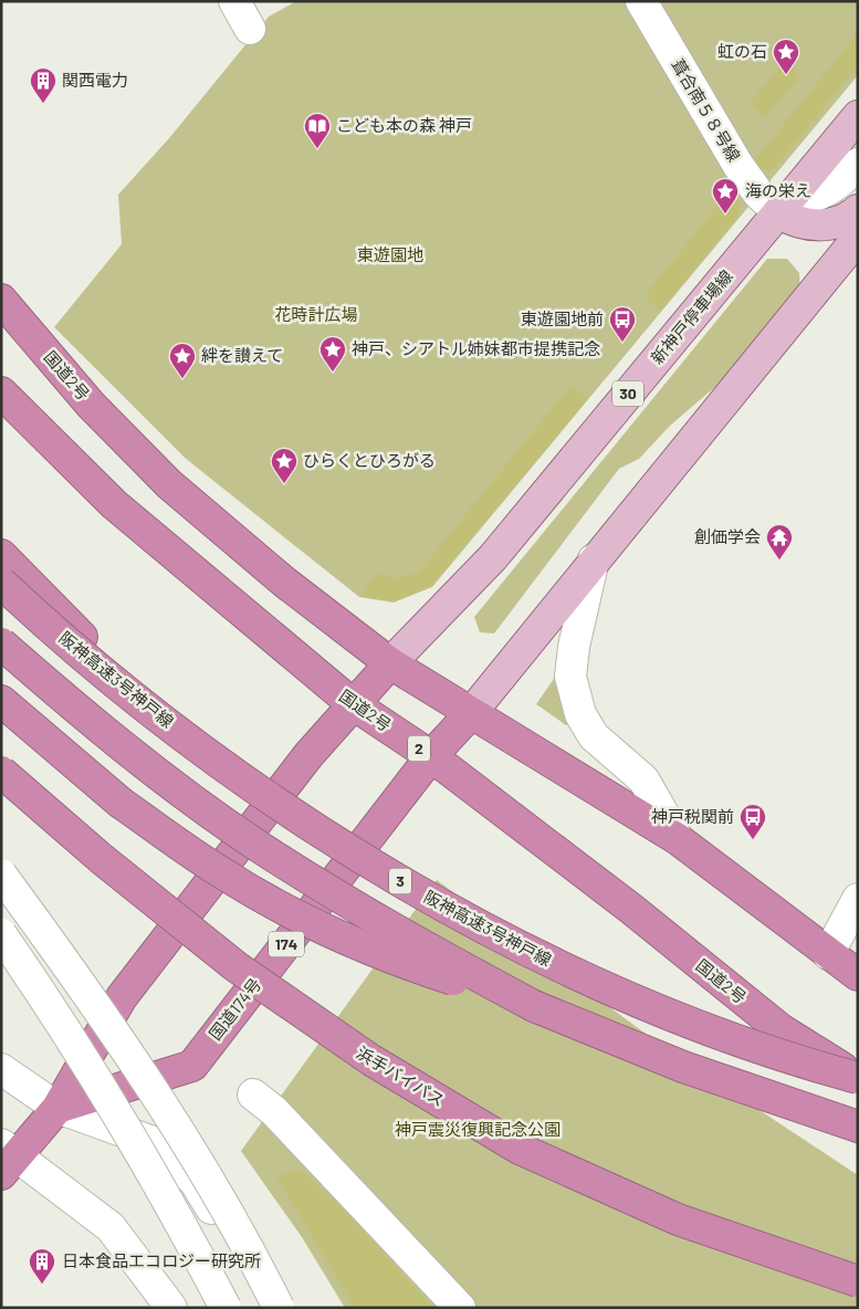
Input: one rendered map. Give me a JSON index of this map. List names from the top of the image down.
{
  "streets": {
    "highway": [
      "国道2号",
      "阪神高速3号神戸線",
      "2",
      "3",
      "174",
      "国道174号",
      "浜手バイパス"
    ],
    "main road": ["新神戸停車場線", "30"],
    "street": ["葺合南５８号線"]
  },
  "crossings": [
    ["葺合南５８号線", "新神戸停車場線"],
    ["新神戸停車場線", "国道2号"],
    ["国道2号", "阪神高速3号神戸線"],
    ["国道2号", "国道174号"],
    ["阪神高速3号神戸線", "3"]
  ],
  "parks": ["東遊園地", "花時計広場", "神戸震災復興記念公園"],
  "places": {
    "place": [
      "虹の石",
      "海の栄え",
      "神戸、シアトル姉妹都市提携記念",
      "絆を讃えて",
      "ひらくとひろがる"
    ],
    "building": ["関西電力", "日本食品エコロジー研究所"],
    "library": ["こども本の森 神戸"],
    "bus stop": ["東遊園地前", "神戸税関前"],
    "temple": ["創価学会"]
  }
}
